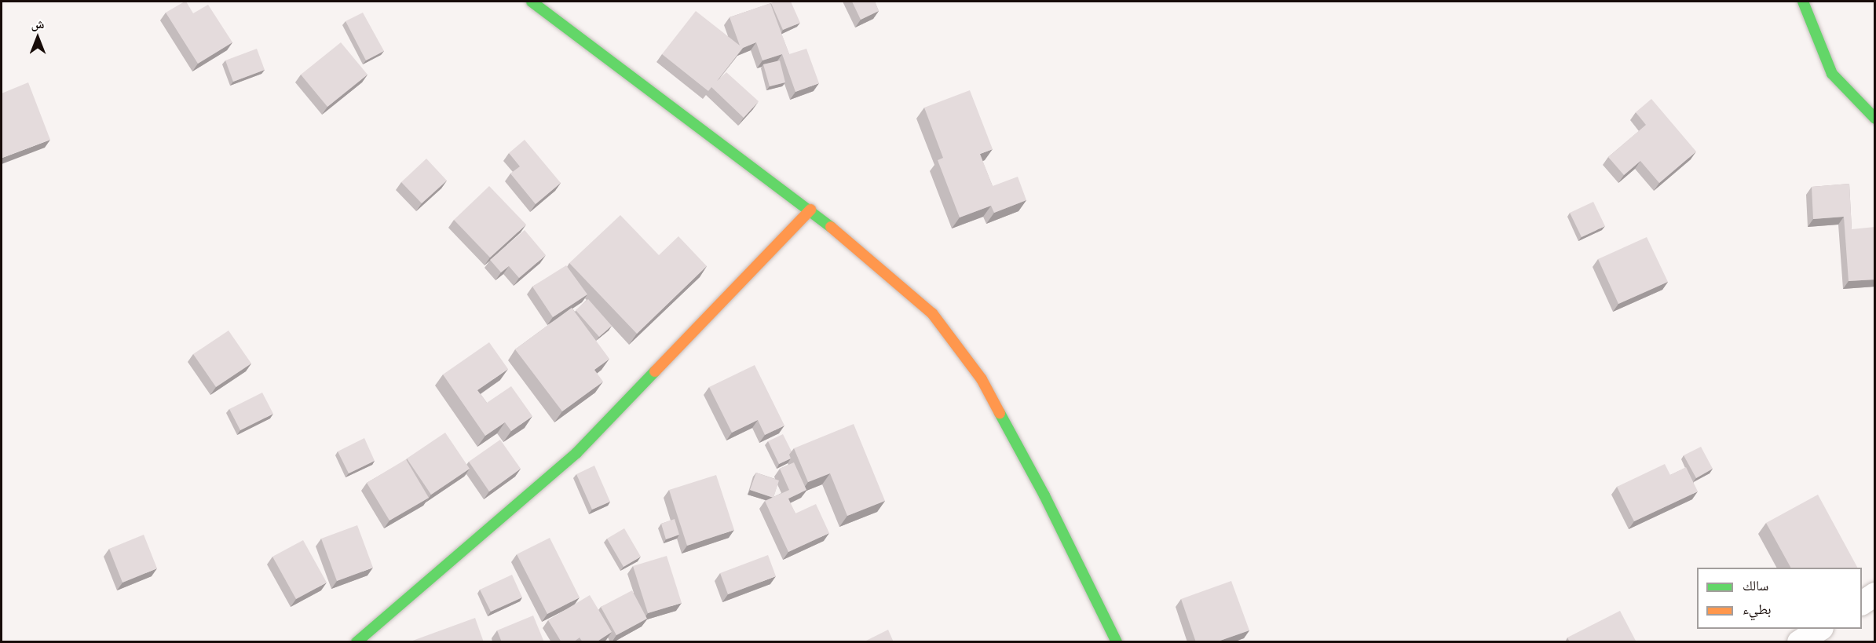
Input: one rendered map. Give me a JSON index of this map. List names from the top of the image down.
{
  "legend": ["سالك", "بطيء"],
  "north": "top"
}
